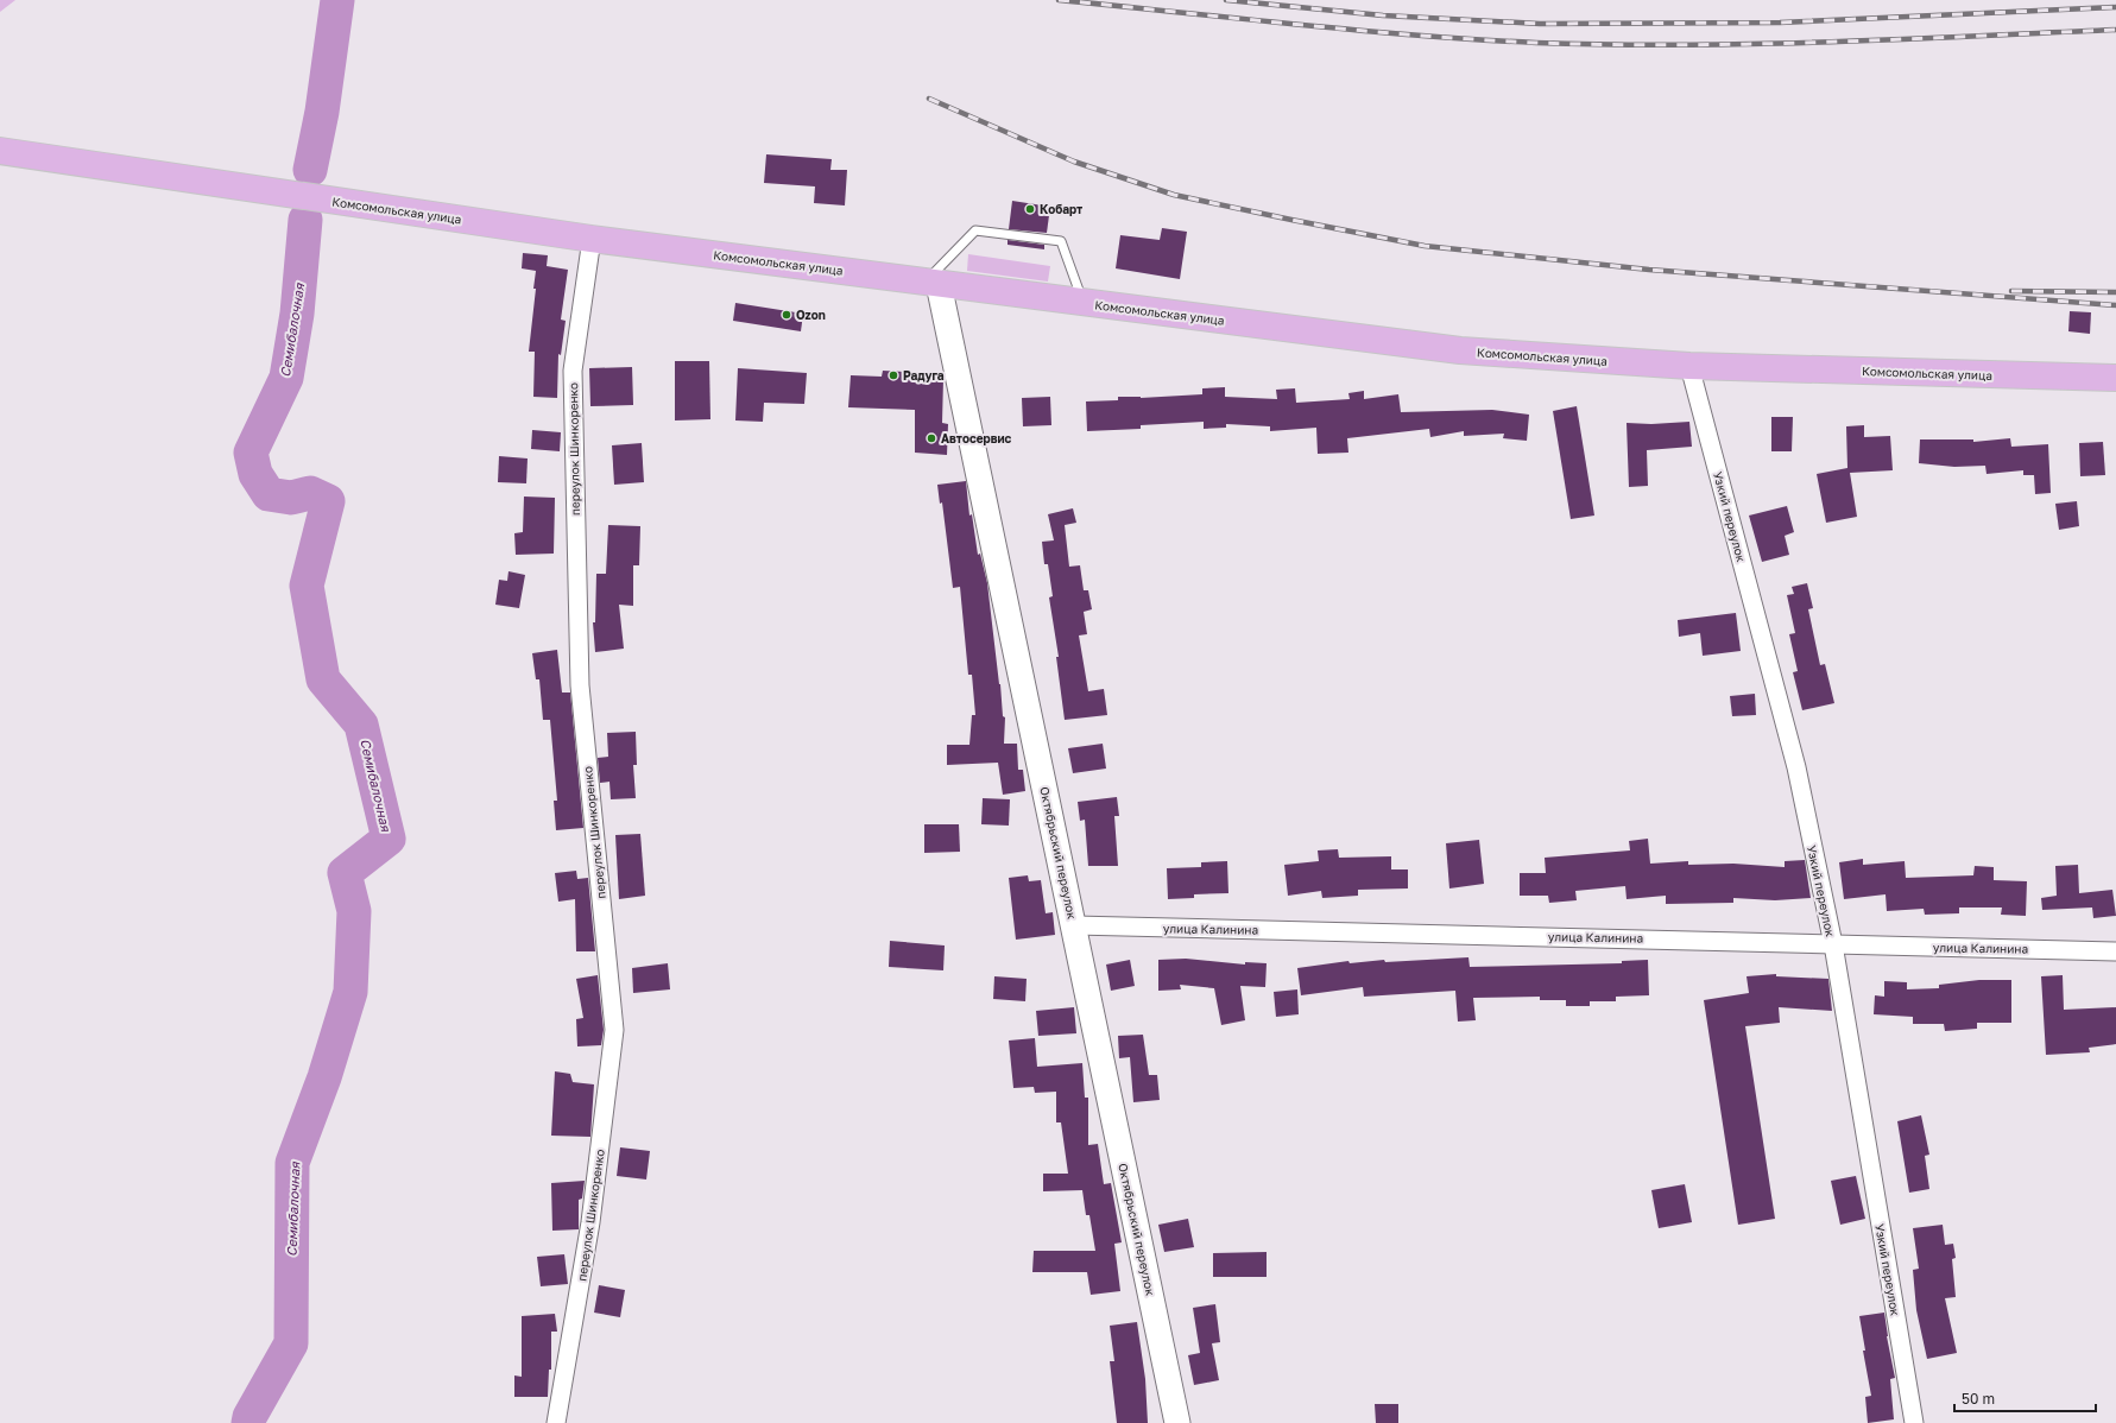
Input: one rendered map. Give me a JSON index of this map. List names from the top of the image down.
{
  "streets": {
    "main road": ["Комсомольская улица"],
    "street": [
      "переулок Шинкоренко",
      "Узкий переулок",
      "Октябрьский переулок",
      "улица Калинина"
    ]
  },
  "crossings": [
    ["Комсомольская улица", "переулок Шинкоренко"],
    ["Комсомольская улица", "Узкий переулок"],
    ["Комсомольская улица", "Октябрьский переулок"],
    ["Узкий переулок", "улица Калинина"],
    ["Октябрьский переулок", "улица Калинина"]
  ],
  "water": ["Семибалочная"],
  "places": [
    "Кобарт",
    "Ozon",
    "Радуга",
    "Автосервис"
  ],
  "scale_bar": "50 m"
}
